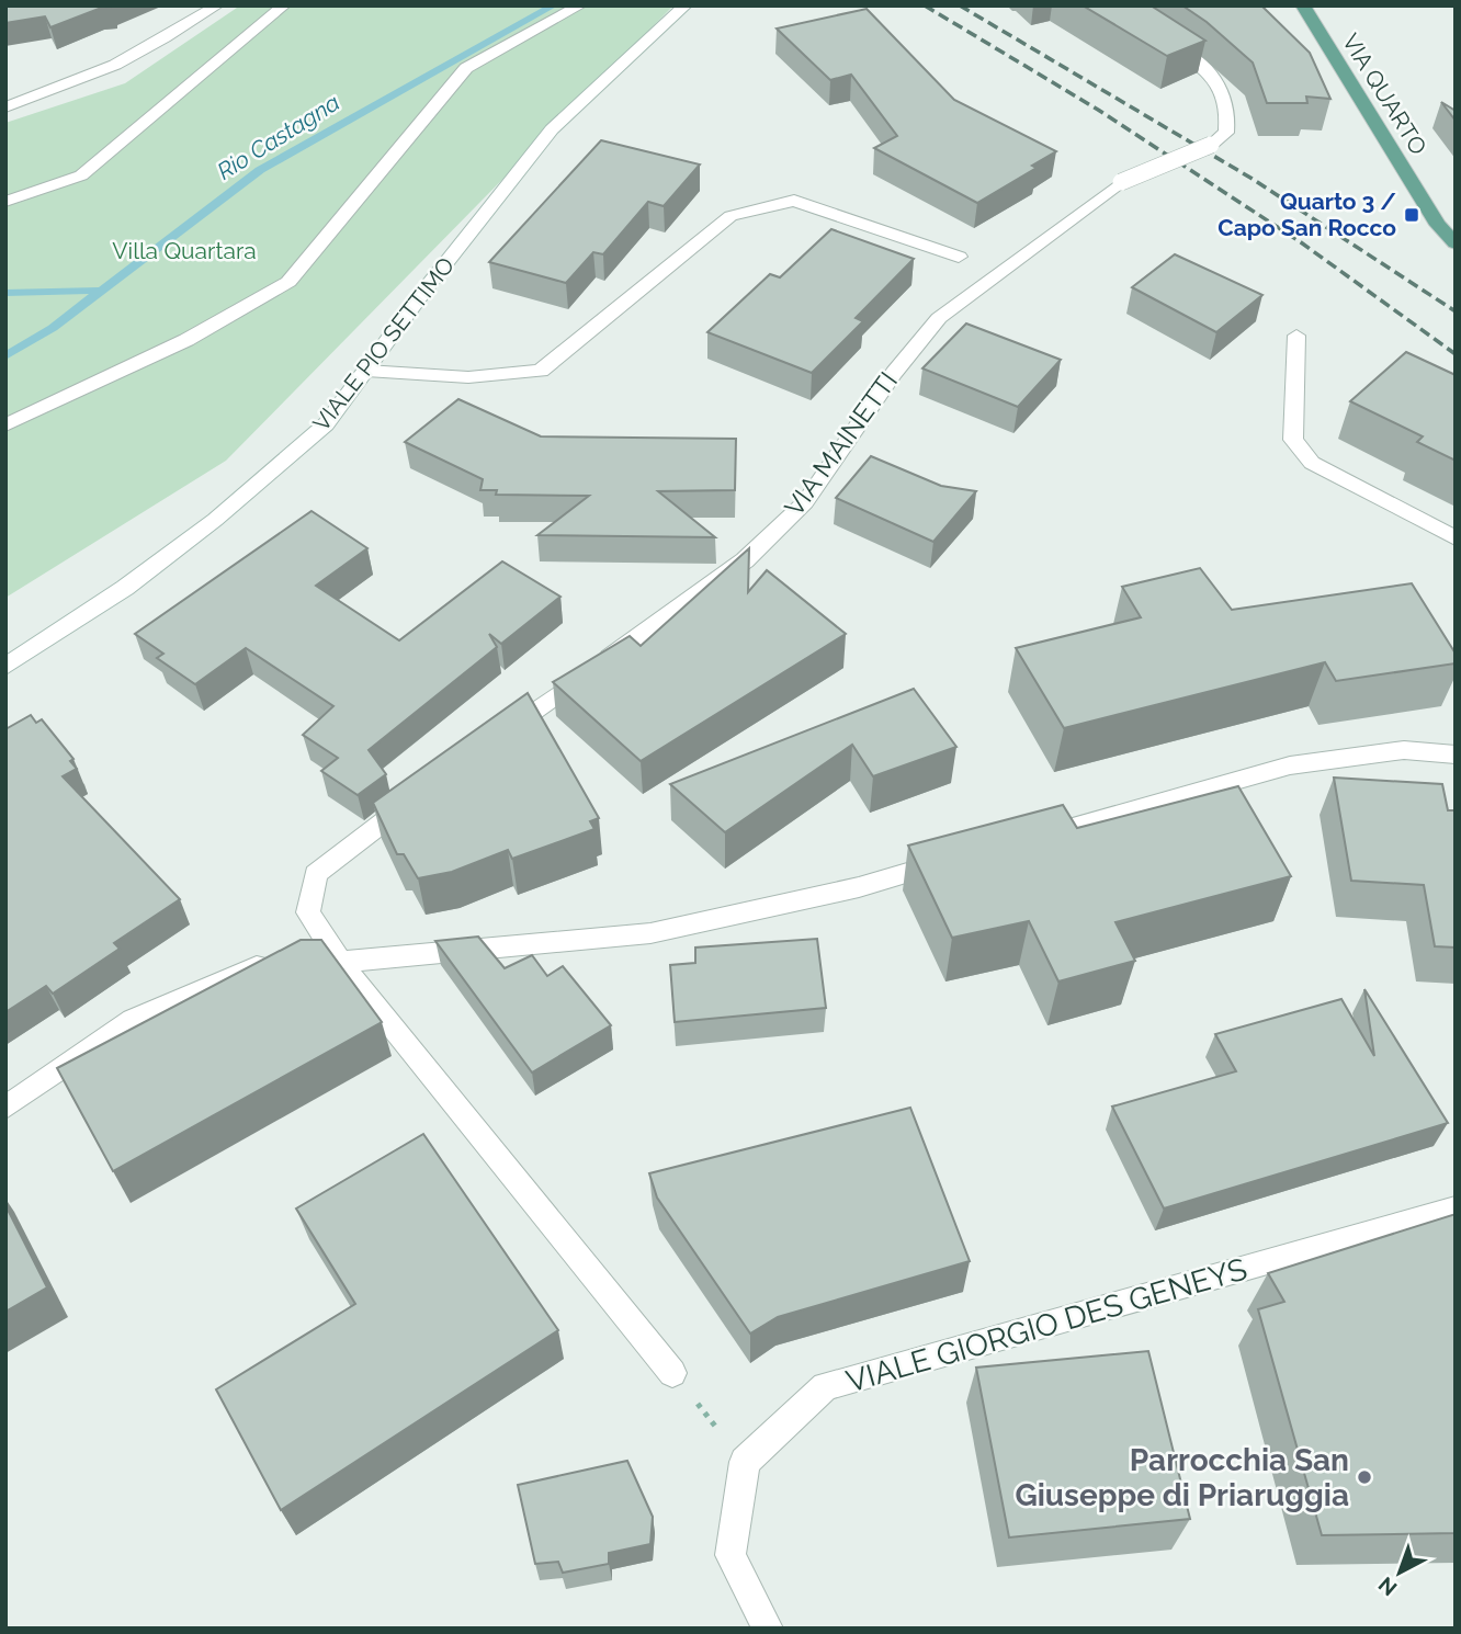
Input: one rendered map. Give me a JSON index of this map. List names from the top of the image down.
{
  "streets": {
    "main road": ["VIA QUARTO"],
    "street": ["VIALE PIO SETTIMO", "VIA MAINETTI", "VIALE GIORGIO DES GENEYS"]
  },
  "water": ["Rio Castagna"],
  "parks": ["Villa Quartara"],
  "places": {
    "transit": ["Quarto 3 / Capo San Rocco"],
    "other": ["Parrocchia San Giuseppe di Priaruggia"]
  },
  "north": "bottom left"
}
